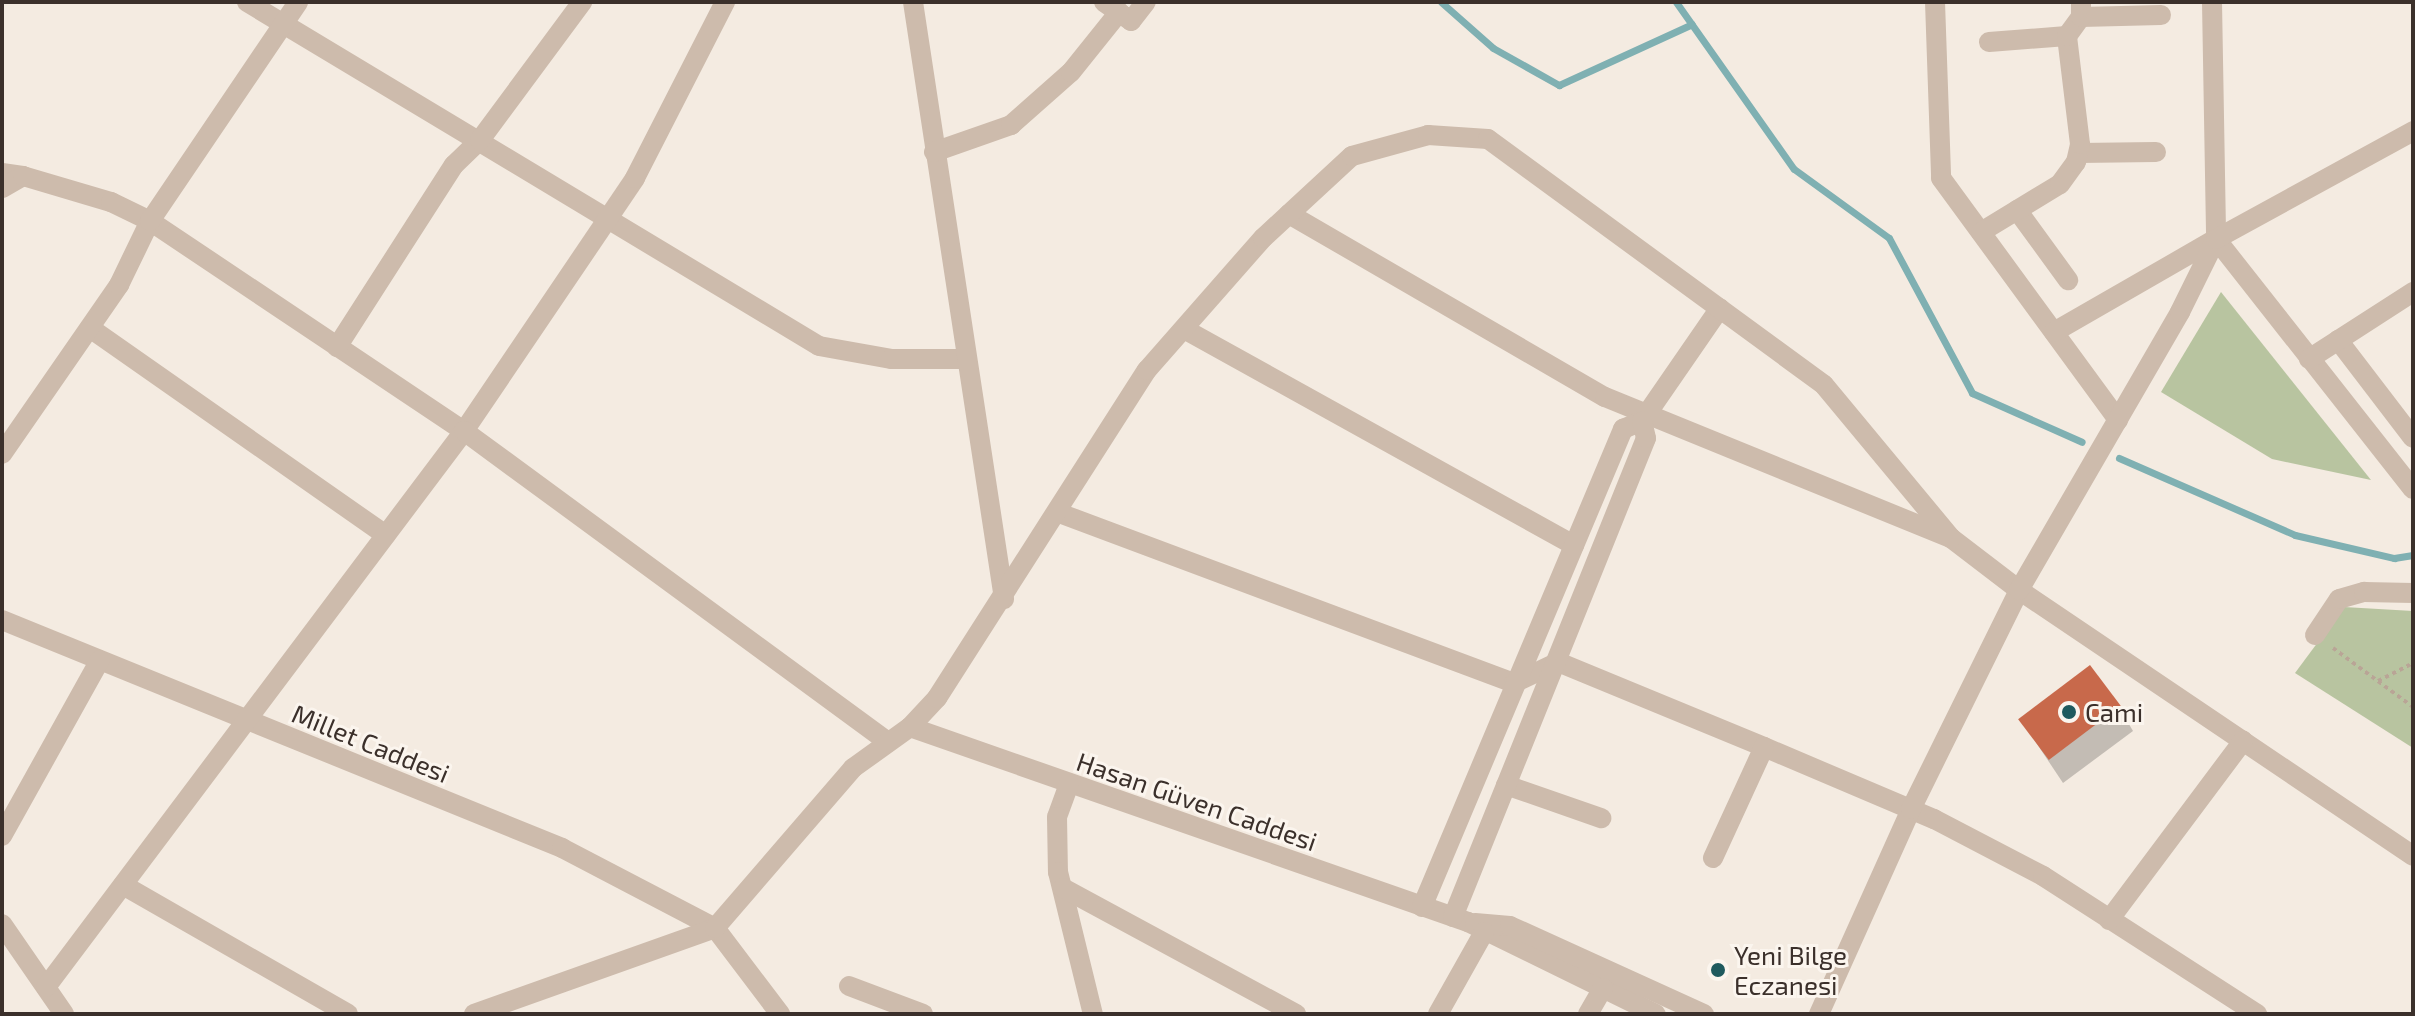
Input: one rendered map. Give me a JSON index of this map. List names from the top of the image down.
{
  "streets": {
    "street": ["Millet Caddesi", "Hasan Güven Caddesi"]
  },
  "places": ["Cami", "Yeni Bilge Eczanesi"]
}
